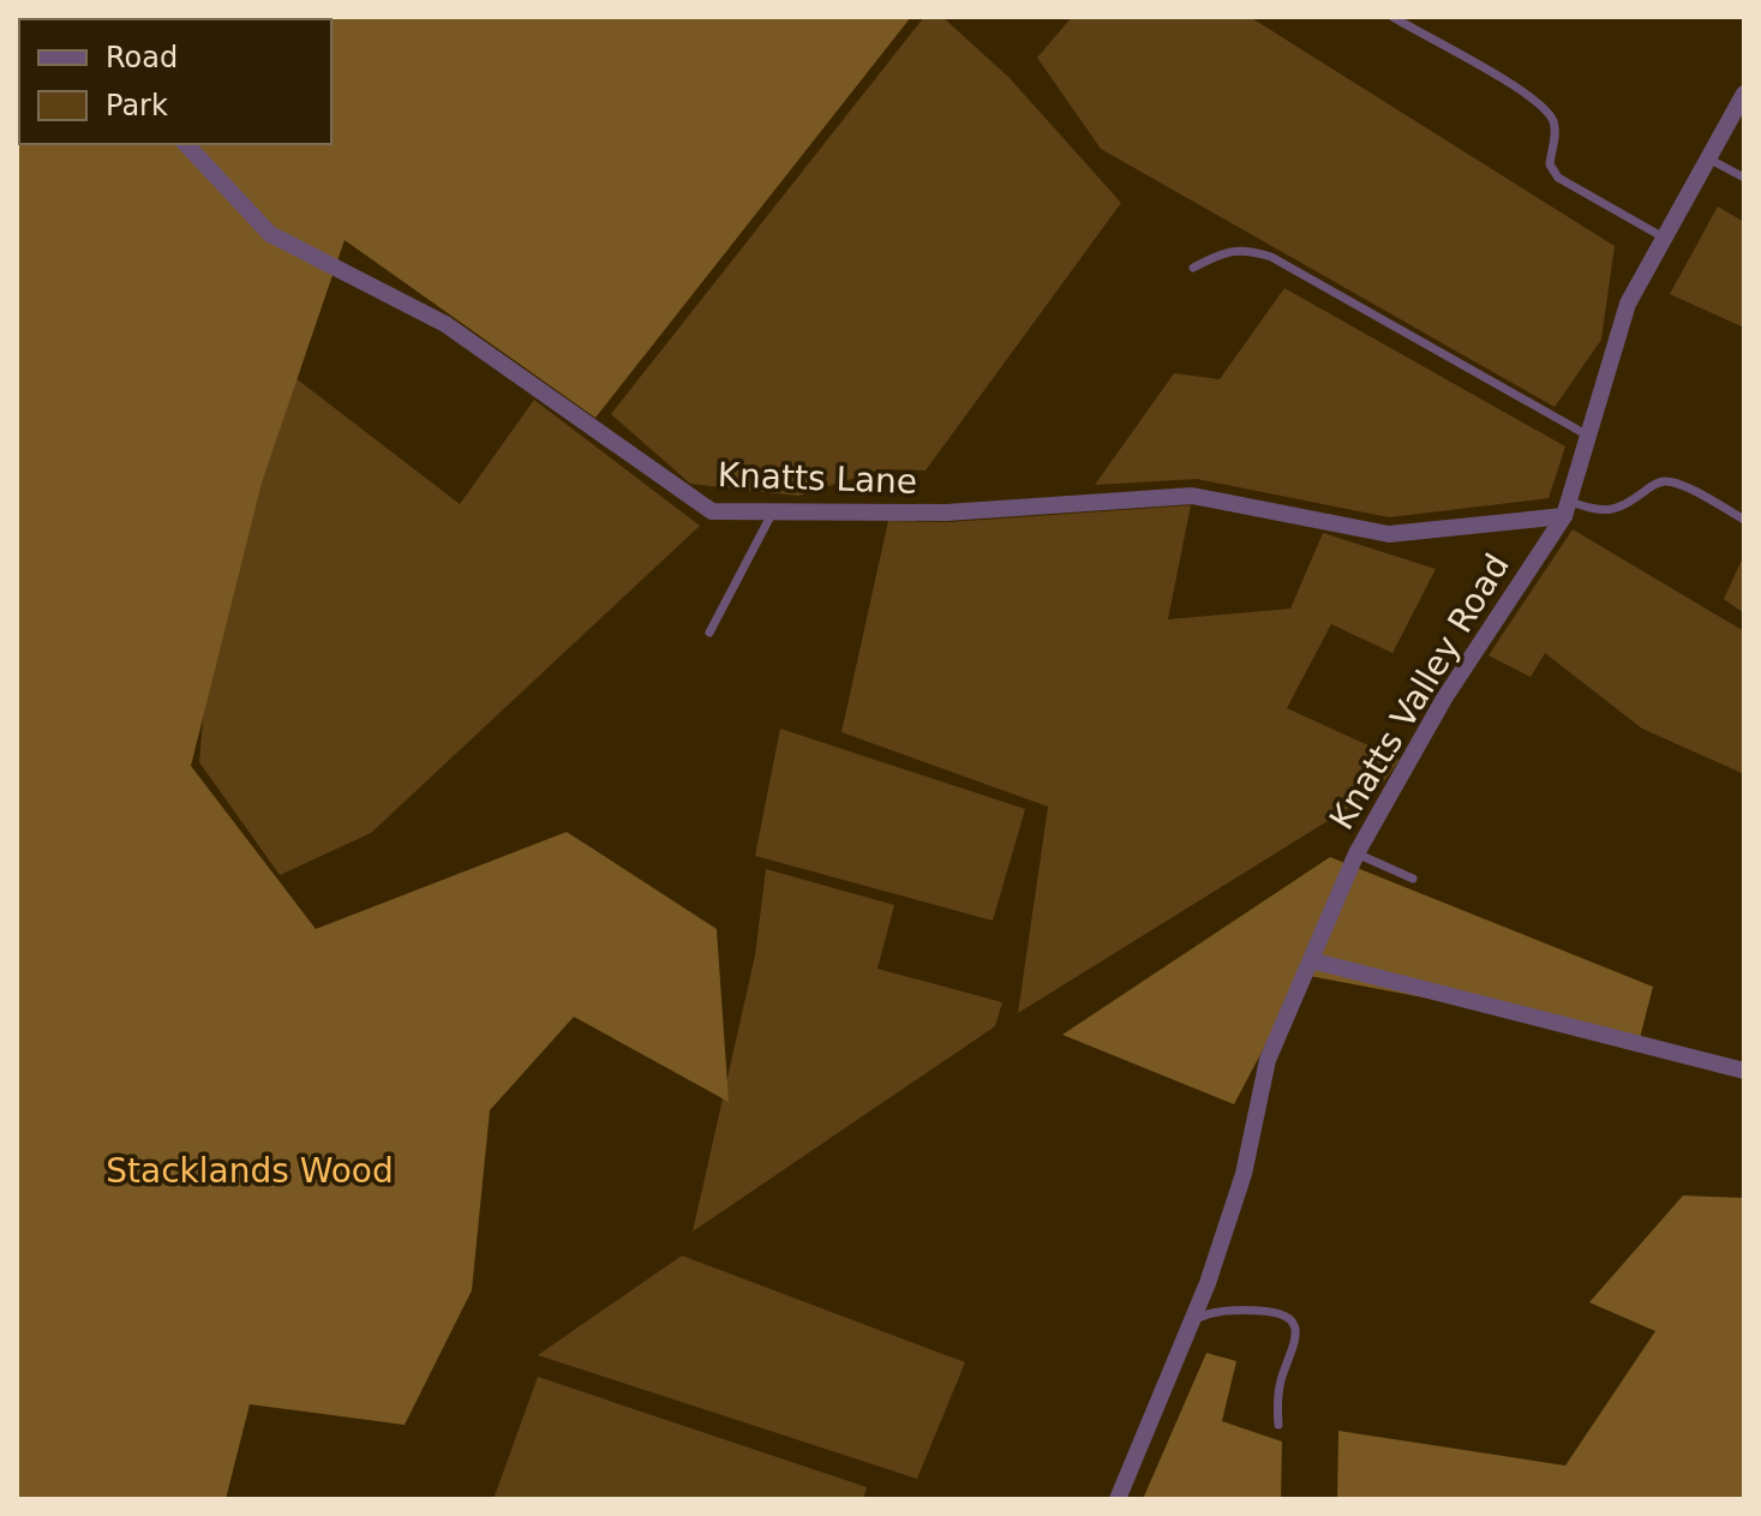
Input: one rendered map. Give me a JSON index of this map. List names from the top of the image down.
{
  "streets": {
    "street": ["Knatts Lane", "Knatts Valley Road"]
  },
  "crossings": [
    ["Knatts Lane", "Knatts Valley Road"]
  ],
  "parks": ["Stacklands Wood"],
  "legend": ["Road", "Park"]
}
